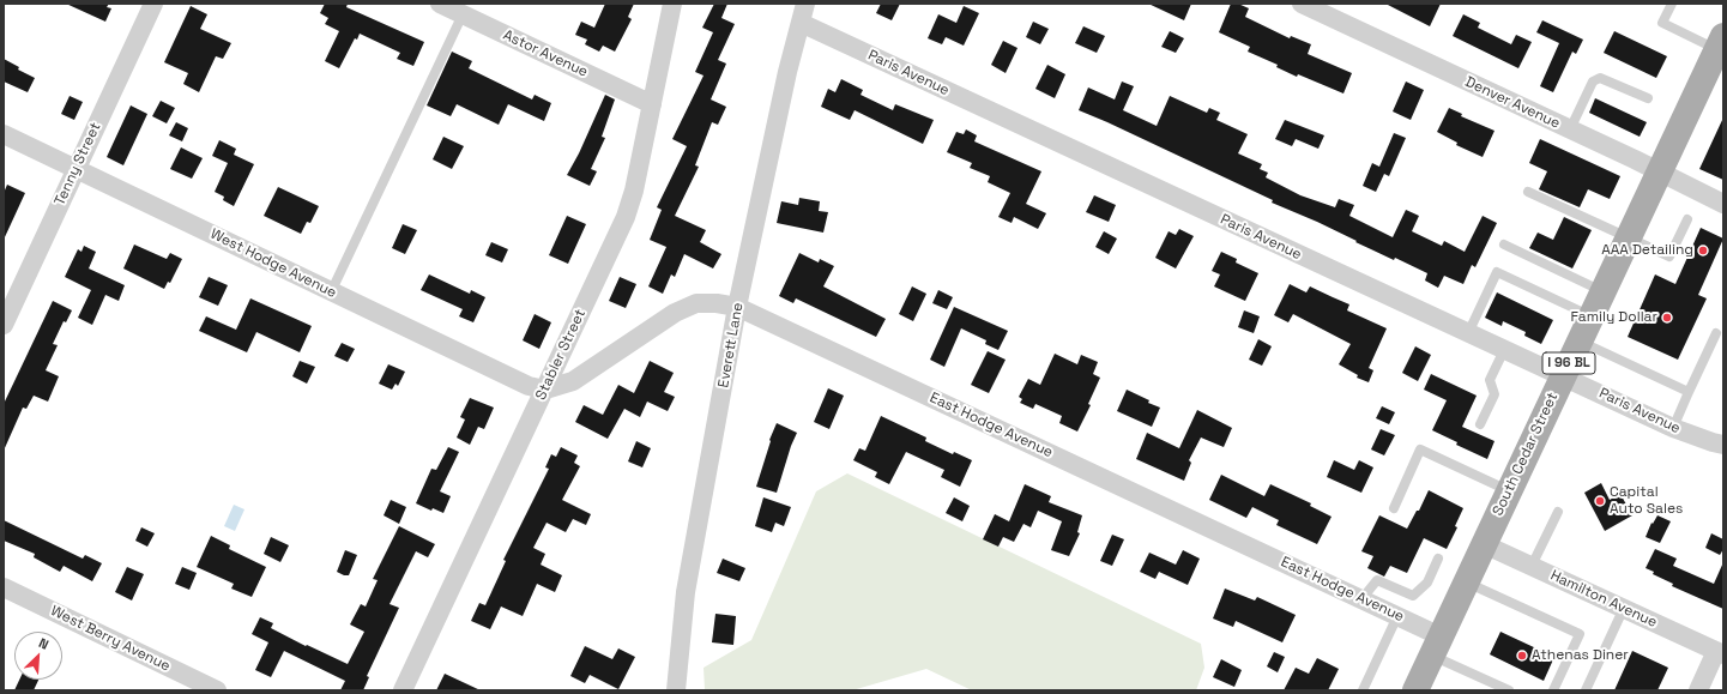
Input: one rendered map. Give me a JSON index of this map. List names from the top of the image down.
{
  "streets": {
    "main road": ["I 96 BL", "South Cedar Street"],
    "street": [
      "Astor Avenue",
      "Paris Avenue",
      "Denver Avenue",
      "Tenny Street",
      "West Hodge Avenue",
      "Everett Lane",
      "Stabler Street",
      "East Hodge Avenue",
      "Hamilton Avenue",
      "West Berry Avenue"
    ]
  },
  "crossings": [
    ["Astor Avenue", "Stabler Street"],
    ["Paris Avenue", "Everett Lane"],
    ["Paris Avenue", "South Cedar Street"],
    ["Denver Avenue", "South Cedar Street"],
    ["Tenny Street", "West Hodge Avenue"],
    ["West Hodge Avenue", "Stabler Street"],
    ["West Hodge Avenue", "East Hodge Avenue"],
    ["Everett Lane", "East Hodge Avenue"],
    ["Stabler Street", "East Hodge Avenue"],
    ["East Hodge Avenue", "South Cedar Street"],
    ["South Cedar Street", "Hamilton Avenue"]
  ],
  "places": [
    "AAA Detailing",
    "Family Dollar",
    "Capital Auto Sales",
    "Athenas Diner"
  ],
  "north": "top right"
}
